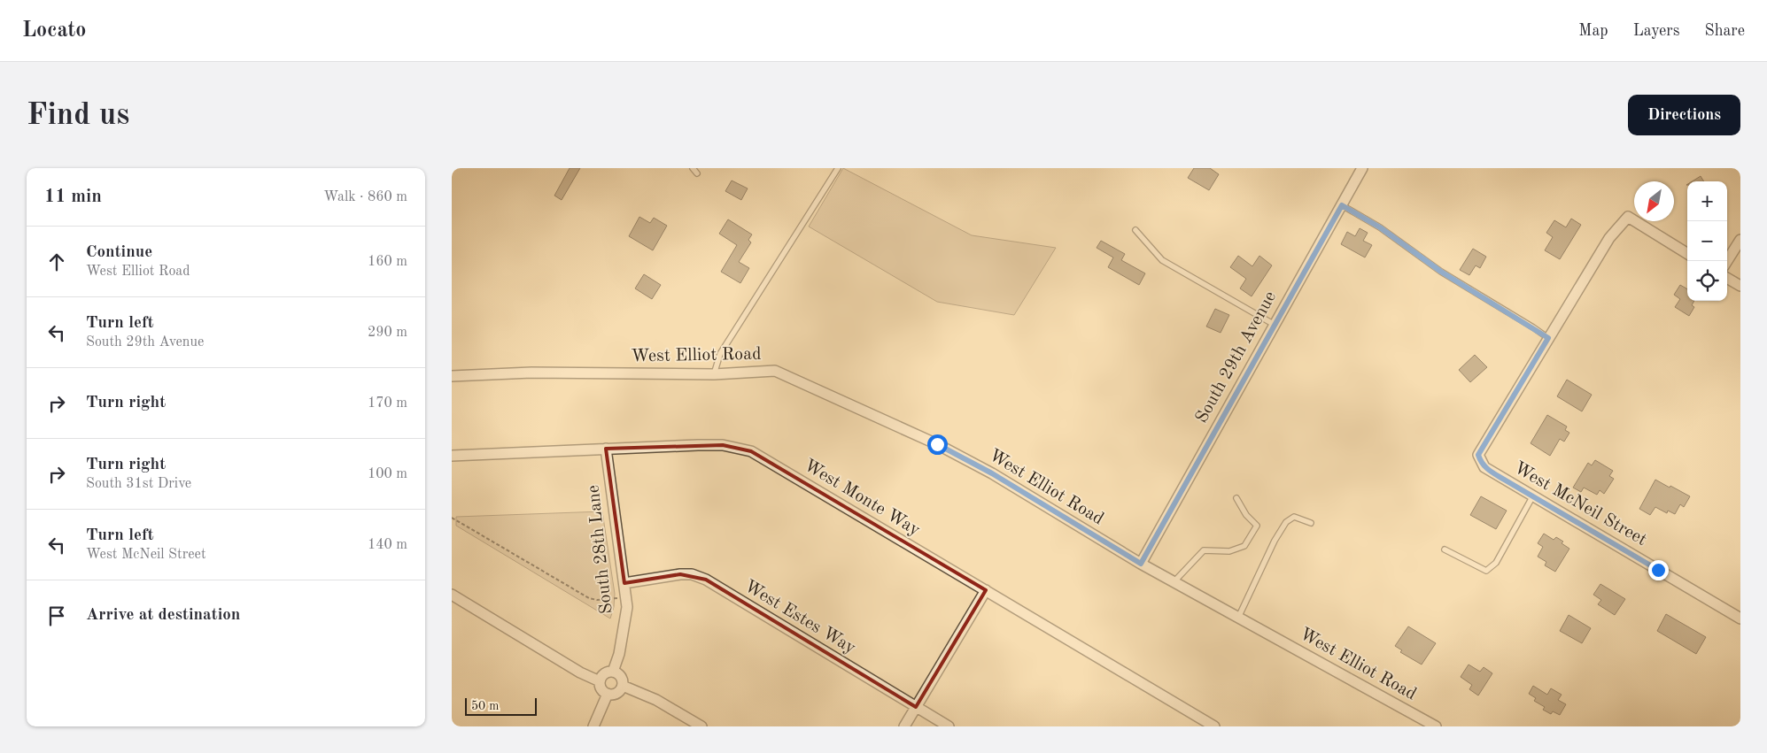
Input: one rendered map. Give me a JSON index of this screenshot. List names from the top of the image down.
{
  "streets": {
    "street": [
      "West Elliot Road",
      "South 29th Avenue",
      "West Monte Way",
      "West McNeil Street",
      "South 28th Lane",
      "West Estes Way"
    ]
  },
  "crossings": [
    ["West Elliot Road", "South 29th Avenue"],
    ["West Monte Way", "South 28th Lane"],
    ["South 28th Lane", "West Estes Way"]
  ],
  "scale_bar": "50 m",
  "north": "bottom left",
  "page": {
    "header": "Locato",
    "nav": ["Map", "Layers", "Share"],
    "buttons": "Directions",
    "title": "Find us",
    "heading": ["11 min", "Walk · 860 m"],
    "map_buttons": ["+", "−"],
    "list": [
      ["Continue", "West Elliot Road", "160 m"],
      ["Turn left", "South 29th Avenue", "290 m"],
      ["Turn right", "170 m"],
      ["Turn right", "South 31st Drive", "100 m"],
      ["Turn left", "West McNeil Street", "140 m"],
      "Arrive at destination"
    ],
    "scale": "50 m"
  }
}
